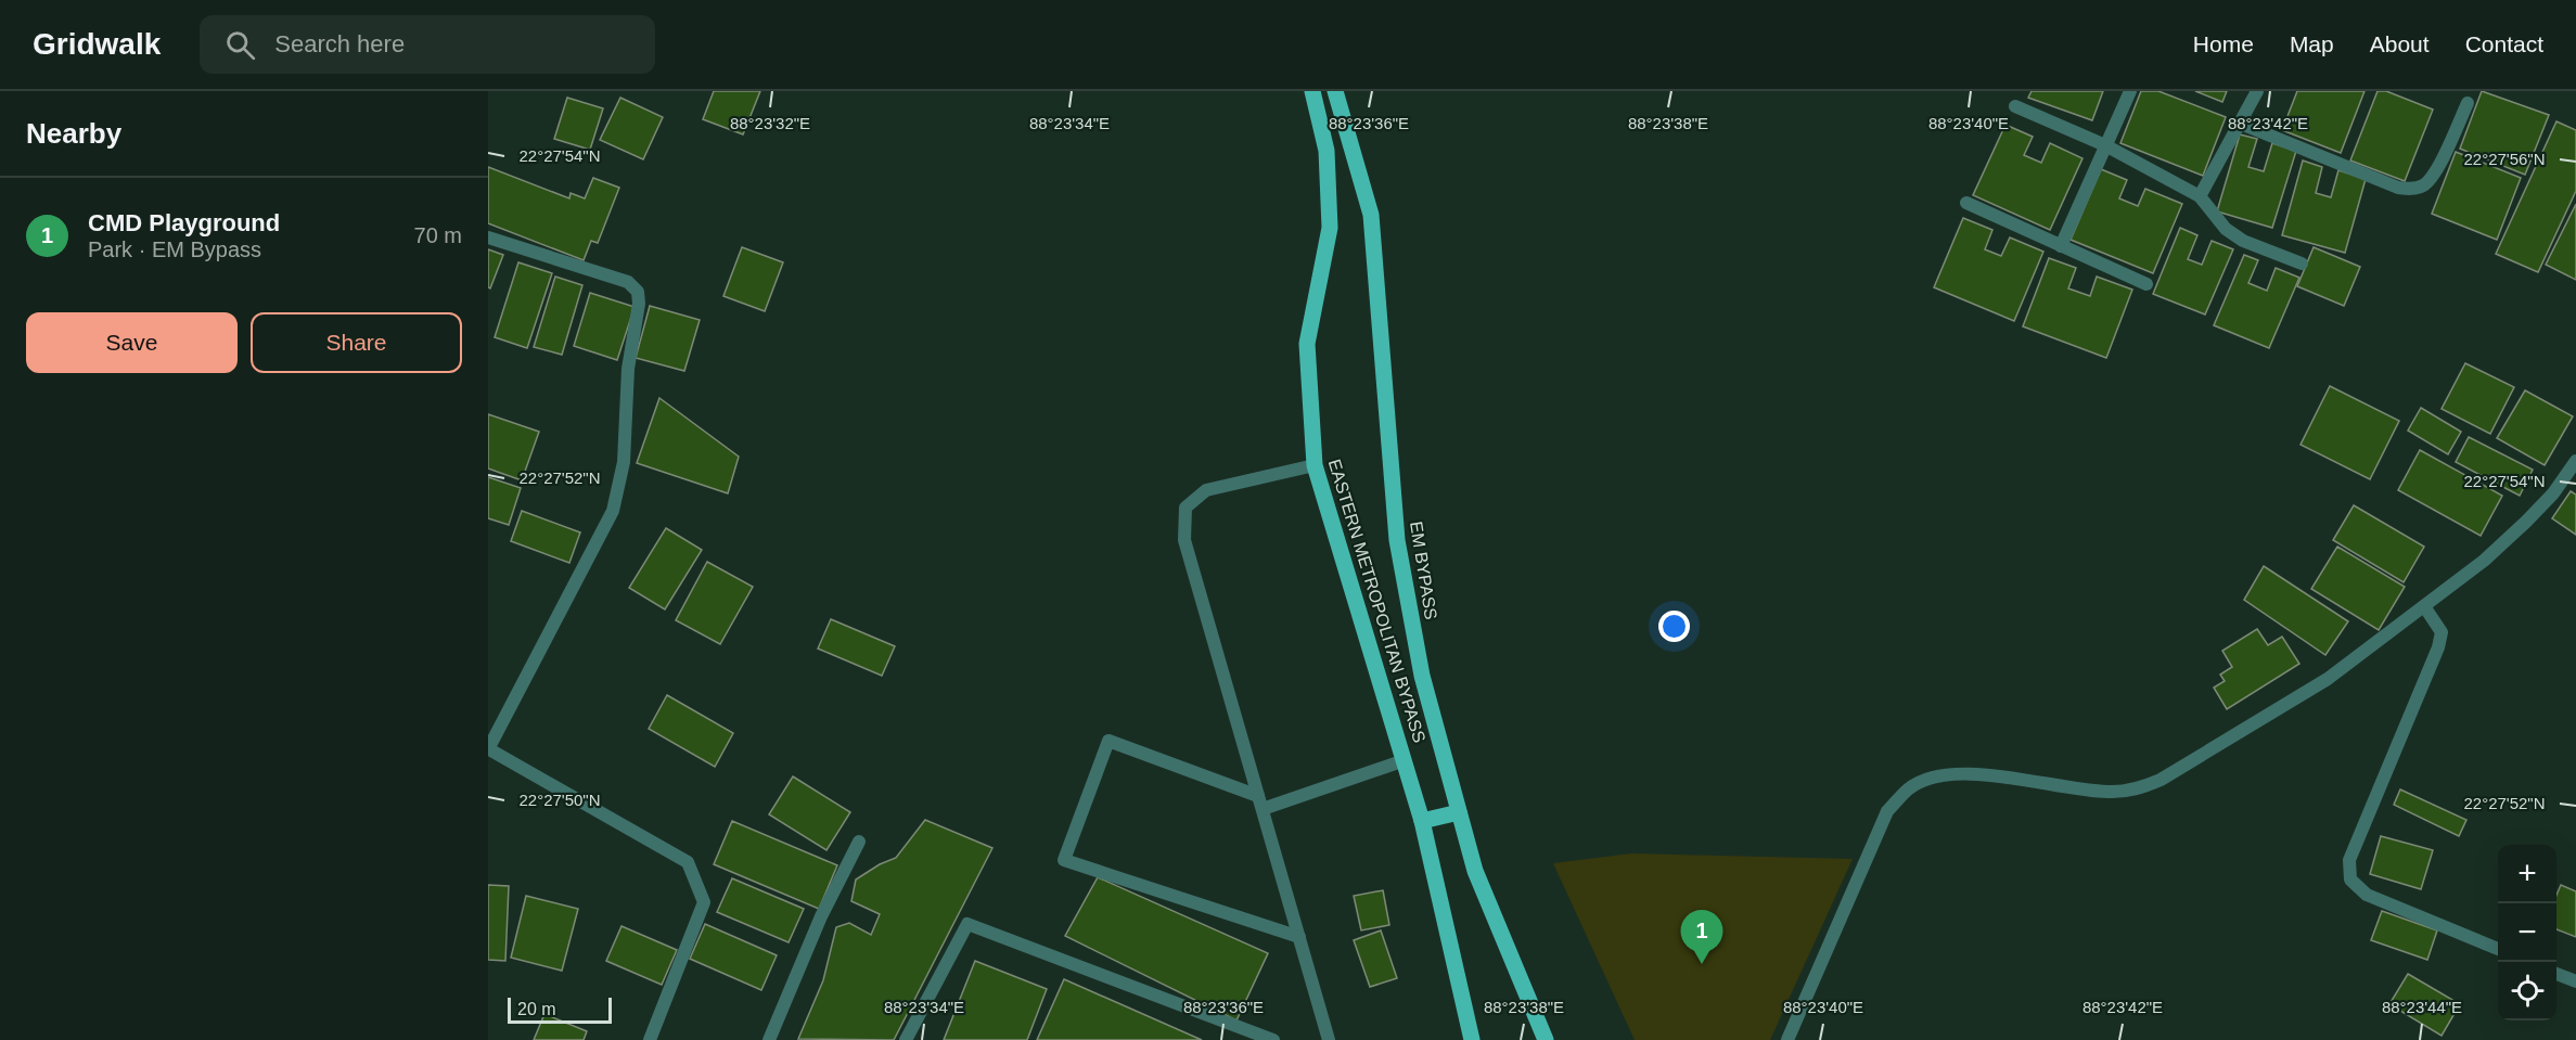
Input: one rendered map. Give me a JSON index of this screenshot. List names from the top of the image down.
{
  "streets": {
    "main road": ["EM BYPASS", "EASTERN METROPOLITAN BYPASS"]
  },
  "scale_bar": "20 m",
  "page": {
    "header": "Gridwalk",
    "search": "Search here",
    "nav": [
      "Home",
      "Map",
      "About",
      "Contact"
    ],
    "heading": "Nearby",
    "list": [
      {
        "mark": "1",
        "name": "CMD Playground",
        "note": "Park · EM Bypass",
        "value": "70 m"
      }
    ],
    "buttons": ["Save", "Share"],
    "map_buttons": ["+", "−"],
    "pins": "1",
    "scale": "20 m"
  },
  "coordinates": [
    "88°23'32\"E",
    "88°23'34\"E",
    "88°23'36\"E",
    "88°23'38\"E",
    "88°23'40\"E",
    "88°23'42\"E",
    "22°27'54\"N",
    "22°27'56\"N",
    "22°27'52\"N",
    "22°27'50\"N",
    "88°23'44\"E"
  ]
}
